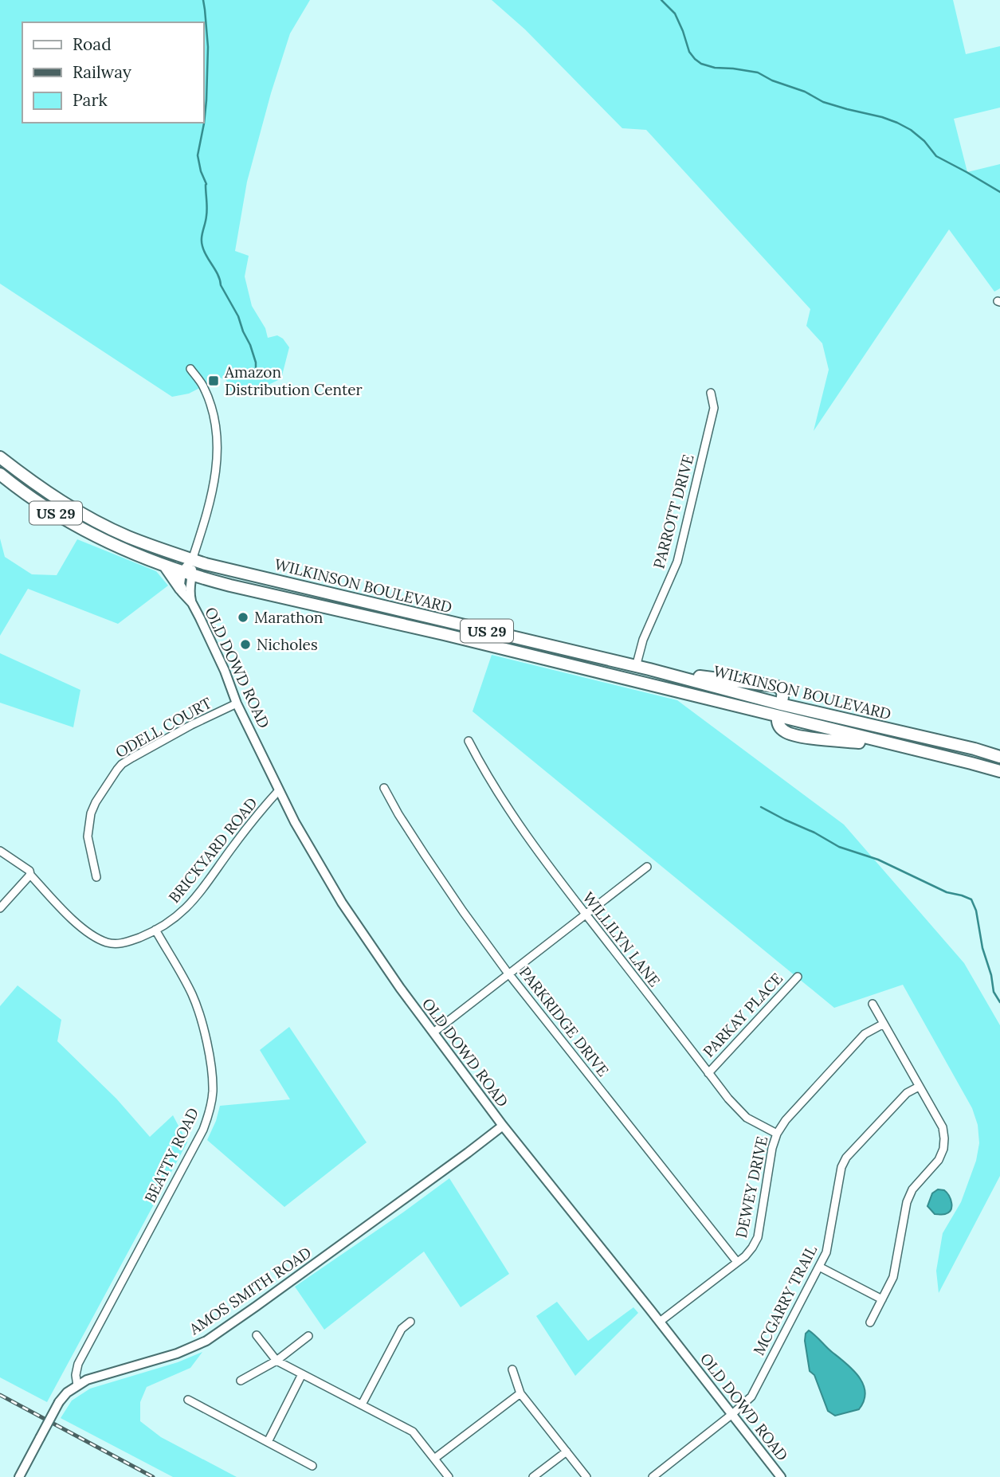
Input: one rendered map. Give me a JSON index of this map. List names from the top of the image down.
{
  "streets": {
    "main road": ["US 29", "WILKINSON BOULEVARD"],
    "street": [
      "PARROTT DRIVE",
      "OLD DOWD ROAD",
      "ODELL COURT",
      "BRICKYARD ROAD",
      "WILLILYN LANE",
      "PARKAY PLACE",
      "PARKRIDGE DRIVE",
      "BEATTY ROAD",
      "DEWEY DRIVE",
      "AMOS SMITH ROAD",
      "MCGARRY TRAIL"
    ]
  },
  "crossings": [
    ["PARROTT DRIVE", "WILKINSON BOULEVARD"],
    ["WILKINSON BOULEVARD", "OLD DOWD ROAD"],
    ["OLD DOWD ROAD", "ODELL COURT"],
    ["OLD DOWD ROAD", "BRICKYARD ROAD"],
    ["OLD DOWD ROAD", "DEWEY DRIVE"],
    ["OLD DOWD ROAD", "AMOS SMITH ROAD"],
    ["OLD DOWD ROAD", "MCGARRY TRAIL"],
    ["BRICKYARD ROAD", "BEATTY ROAD"],
    ["WILLILYN LANE", "PARKAY PLACE"],
    ["WILLILYN LANE", "DEWEY DRIVE"],
    ["PARKRIDGE DRIVE", "DEWEY DRIVE"],
    ["BEATTY ROAD", "AMOS SMITH ROAD"]
  ],
  "places": {
    "transit": ["Amazon Distribution Center"],
    "other": ["Marathon", "Nicholes"]
  },
  "legend": ["Road", "Railway", "Park"]
}
